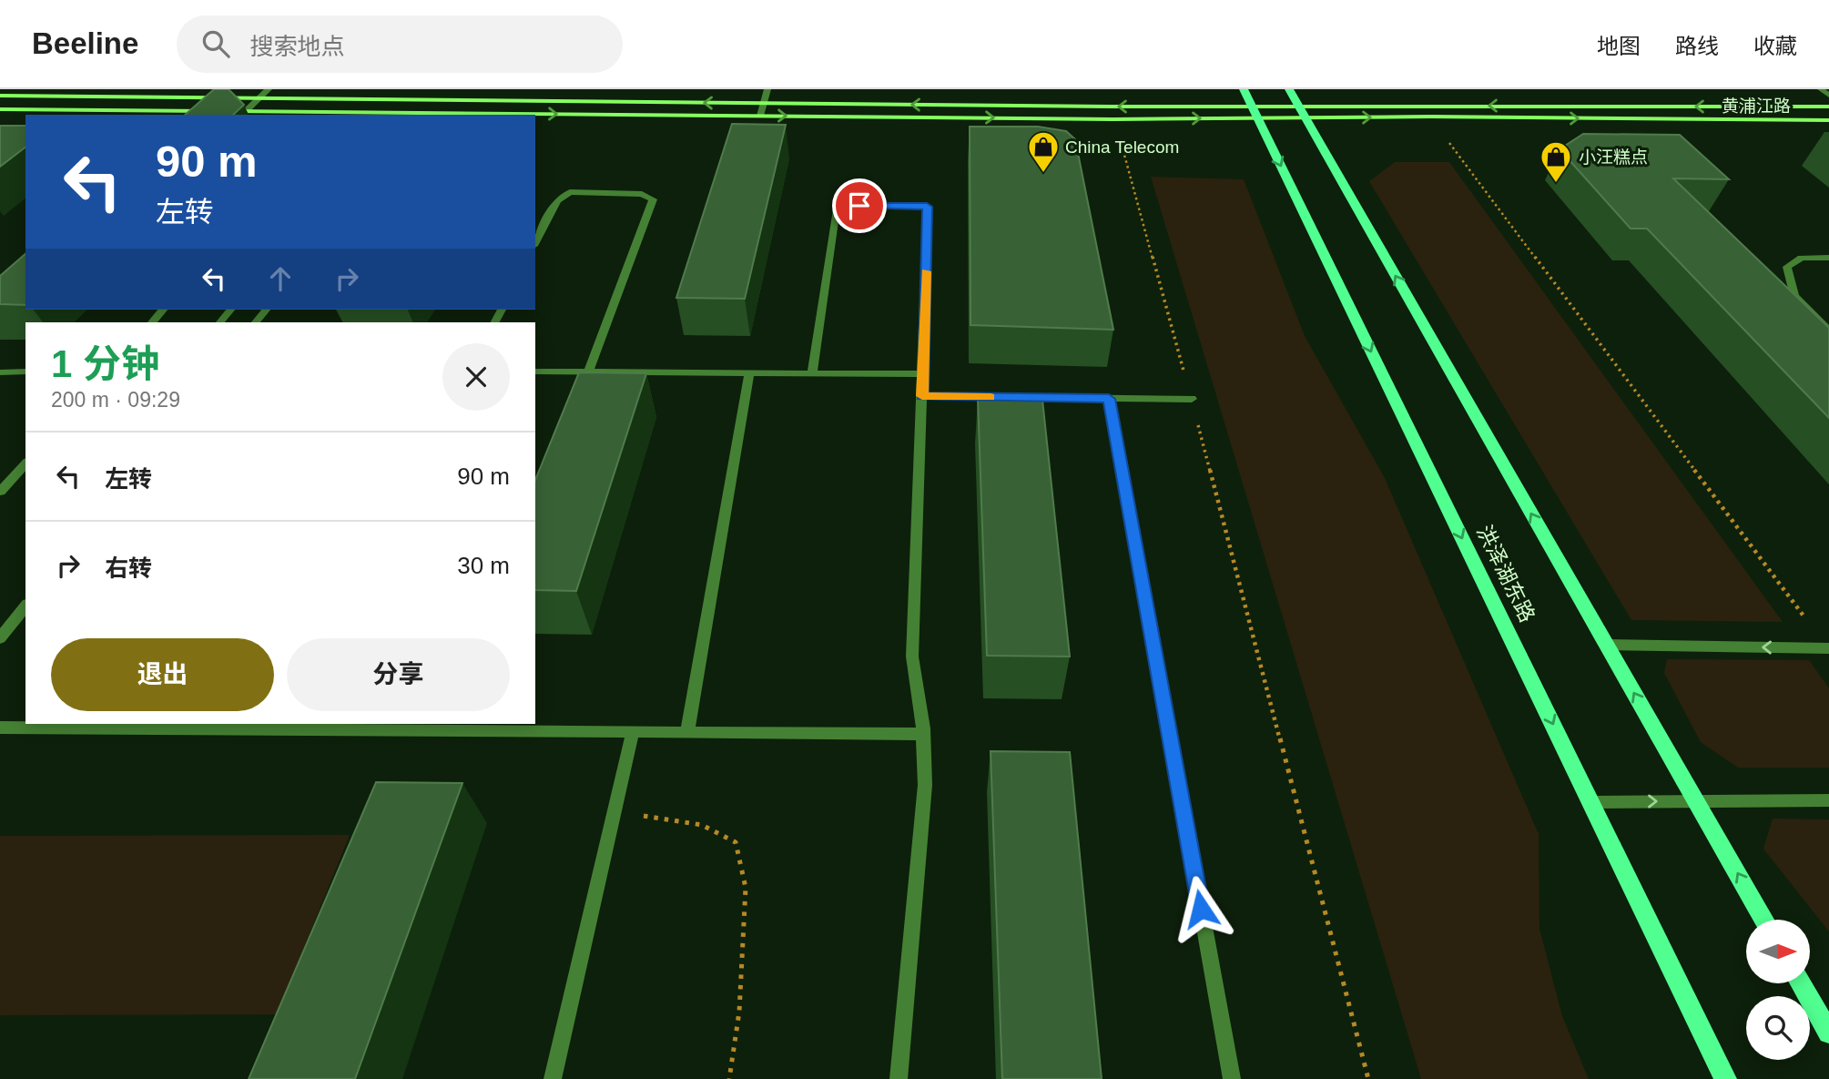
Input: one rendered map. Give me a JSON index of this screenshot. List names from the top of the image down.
{
  "streets": {
    "main road": ["洪泽湖东路"],
    "street": ["黄浦江路"]
  },
  "crossings": [
    ["黄浦江路", "洪泽湖东路"]
  ],
  "places": {
    "shop": ["China Telecom", "小汪糕点"]
  },
  "north": "right",
  "page": {
    "header": "Beeline",
    "search": "搜索地点",
    "nav": ["地图", "路线", "收藏"],
    "turn": ["90 m", "左转"],
    "heading": ["1 分钟", "200 m · 09:29"],
    "list": [
      {
        "name": "左转",
        "value": "90 m"
      },
      {
        "name": "右转",
        "value": "30 m"
      }
    ],
    "buttons": ["退出", "分享"]
  }
}
